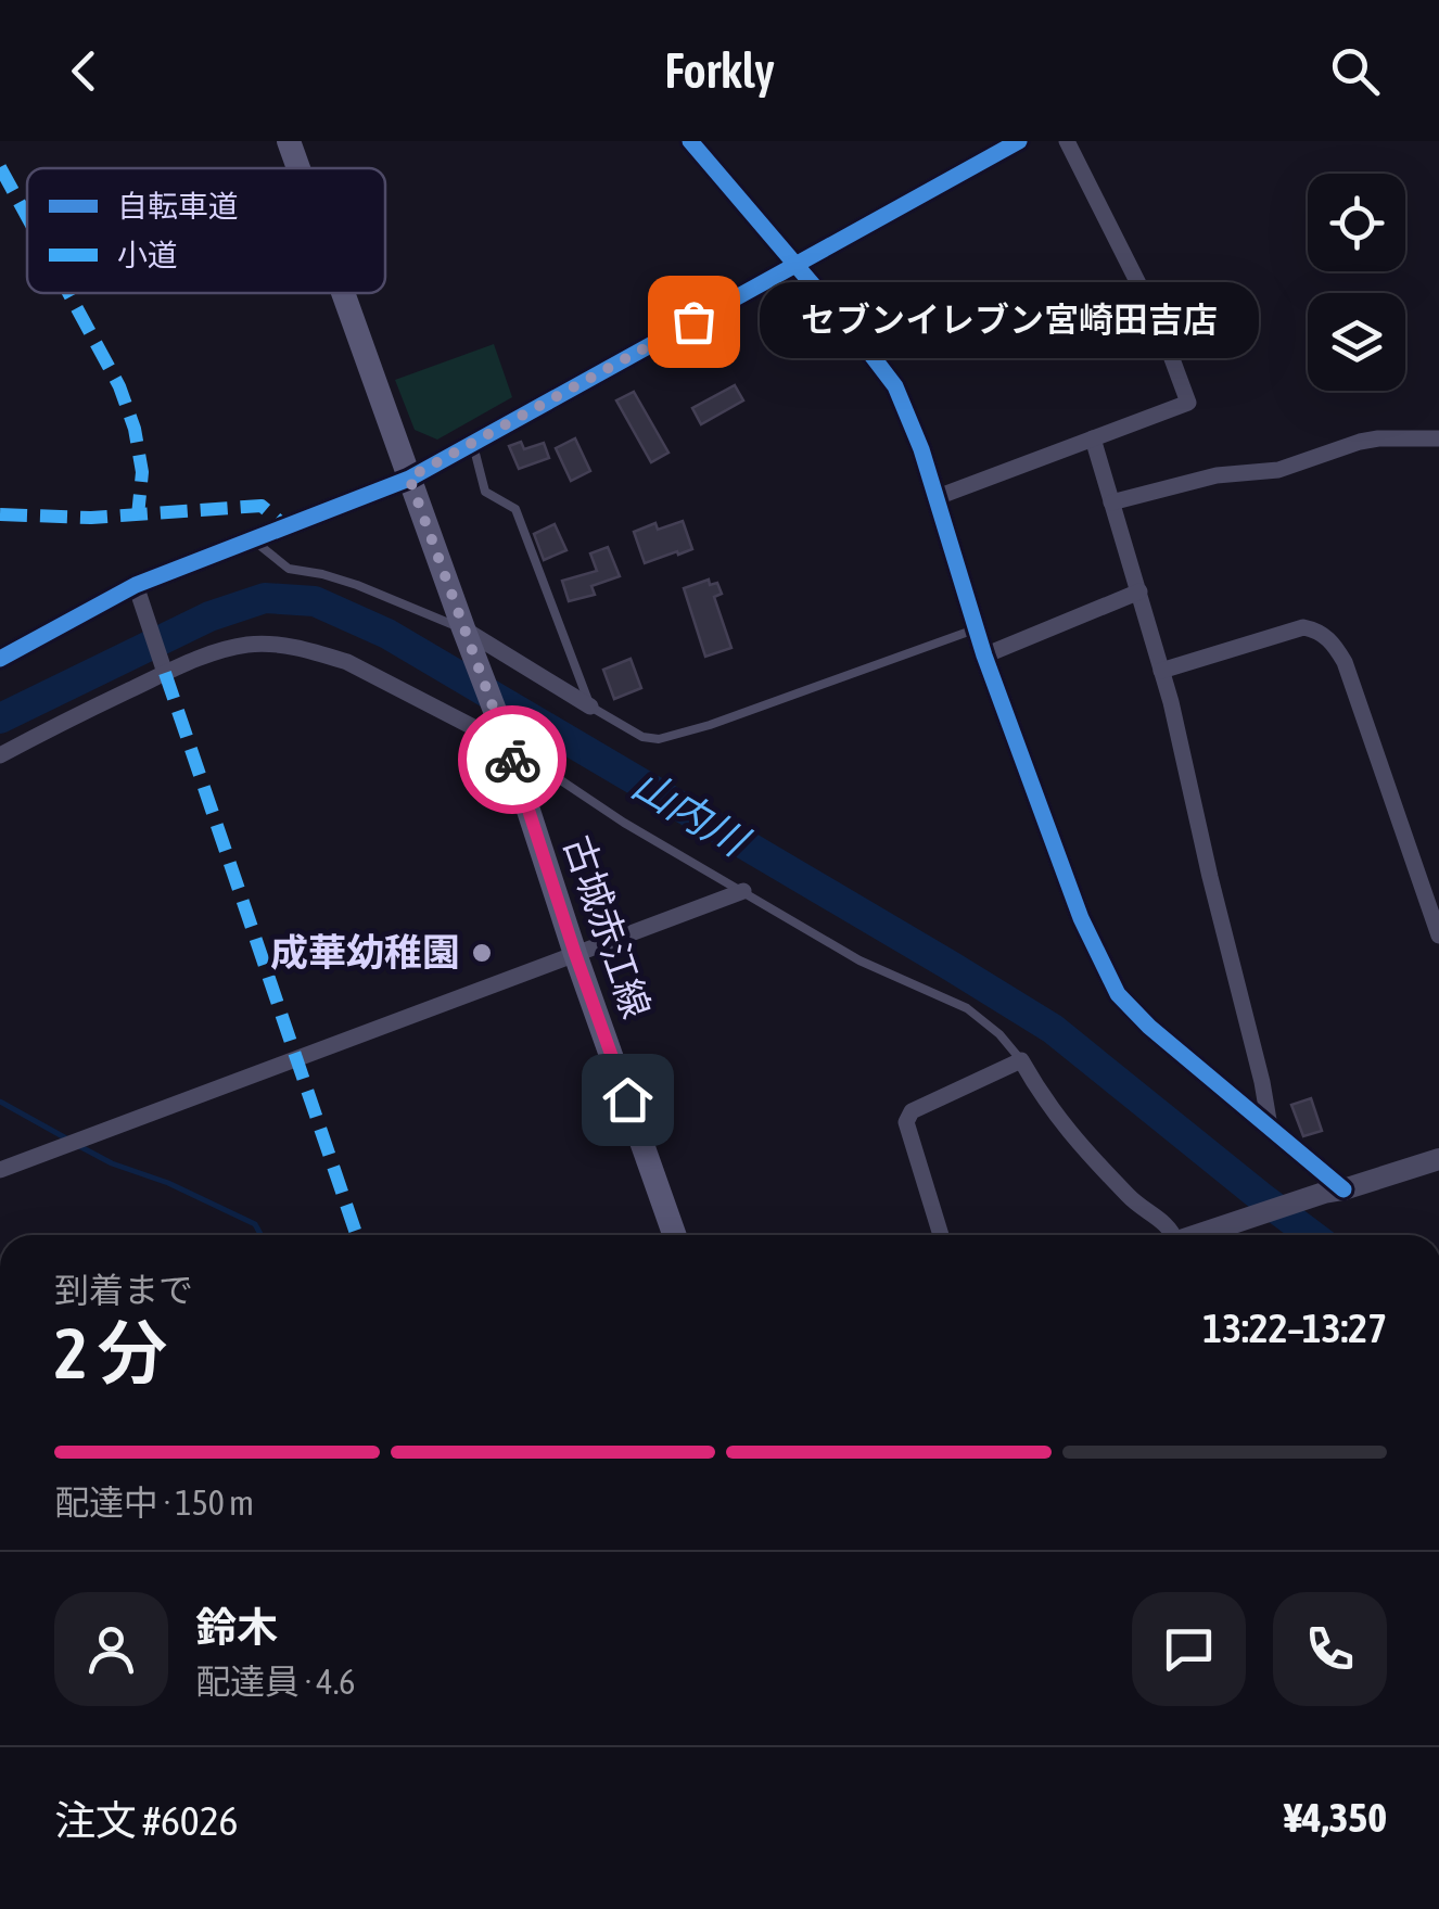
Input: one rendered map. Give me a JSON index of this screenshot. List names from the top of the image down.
{
  "streets": {
    "main road": ["古城赤江線"]
  },
  "water": ["山内川"],
  "places": ["セブンイレブン宮崎田吉店", "成華幼稚園"],
  "legend": ["自転車道", "小道"],
  "page": {
    "header": "Forkly",
    "bubble": "セブンイレブン宮崎田吉店",
    "heading": ["2 分", "到着まで", "13:22–13:27"],
    "panel": [
      "鈴木",
      "配達員 · 4.6",
      "注文 #6026",
      "¥4,350"
    ],
    "bar": "配達中 · 150 m"
  }
}
